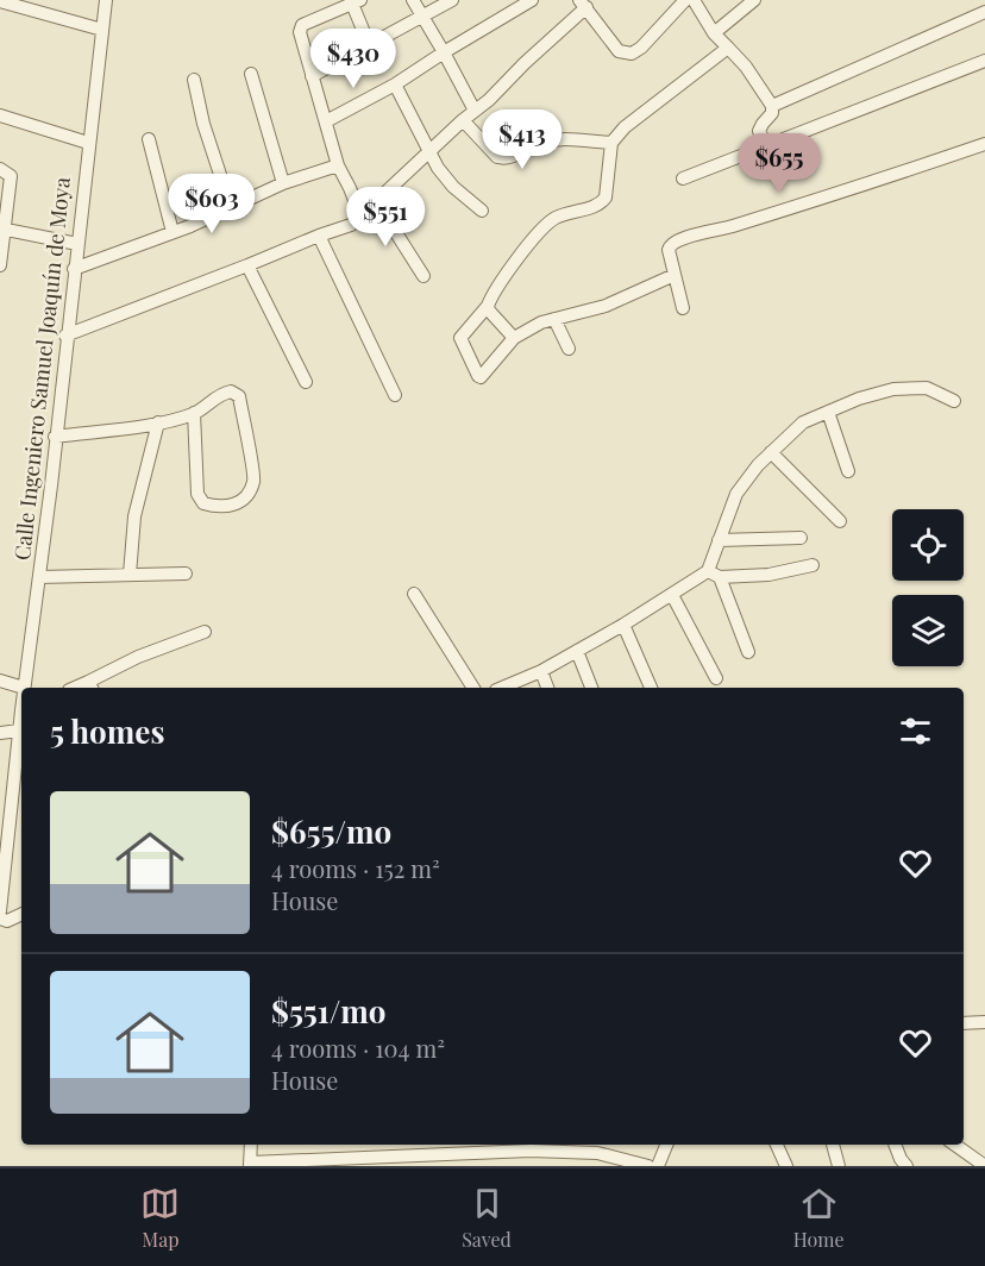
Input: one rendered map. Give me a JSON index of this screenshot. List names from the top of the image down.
{
  "streets": {
    "street": ["Calle Ingeniero Samuel Joaquín de Moya"]
  },
  "page": {
    "price": [
      "$430",
      "$413",
      "$655",
      "$603",
      "$551"
    ],
    "heading": "5 homes",
    "list": [
      {
        "name": "$655/mo",
        "note": "4 rooms · 152 m² · House"
      },
      {
        "name": "$551/mo",
        "note": "4 rooms · 104 m² · House"
      }
    ],
    "tabs": ["Map", "Saved", "Home"]
  }
}
